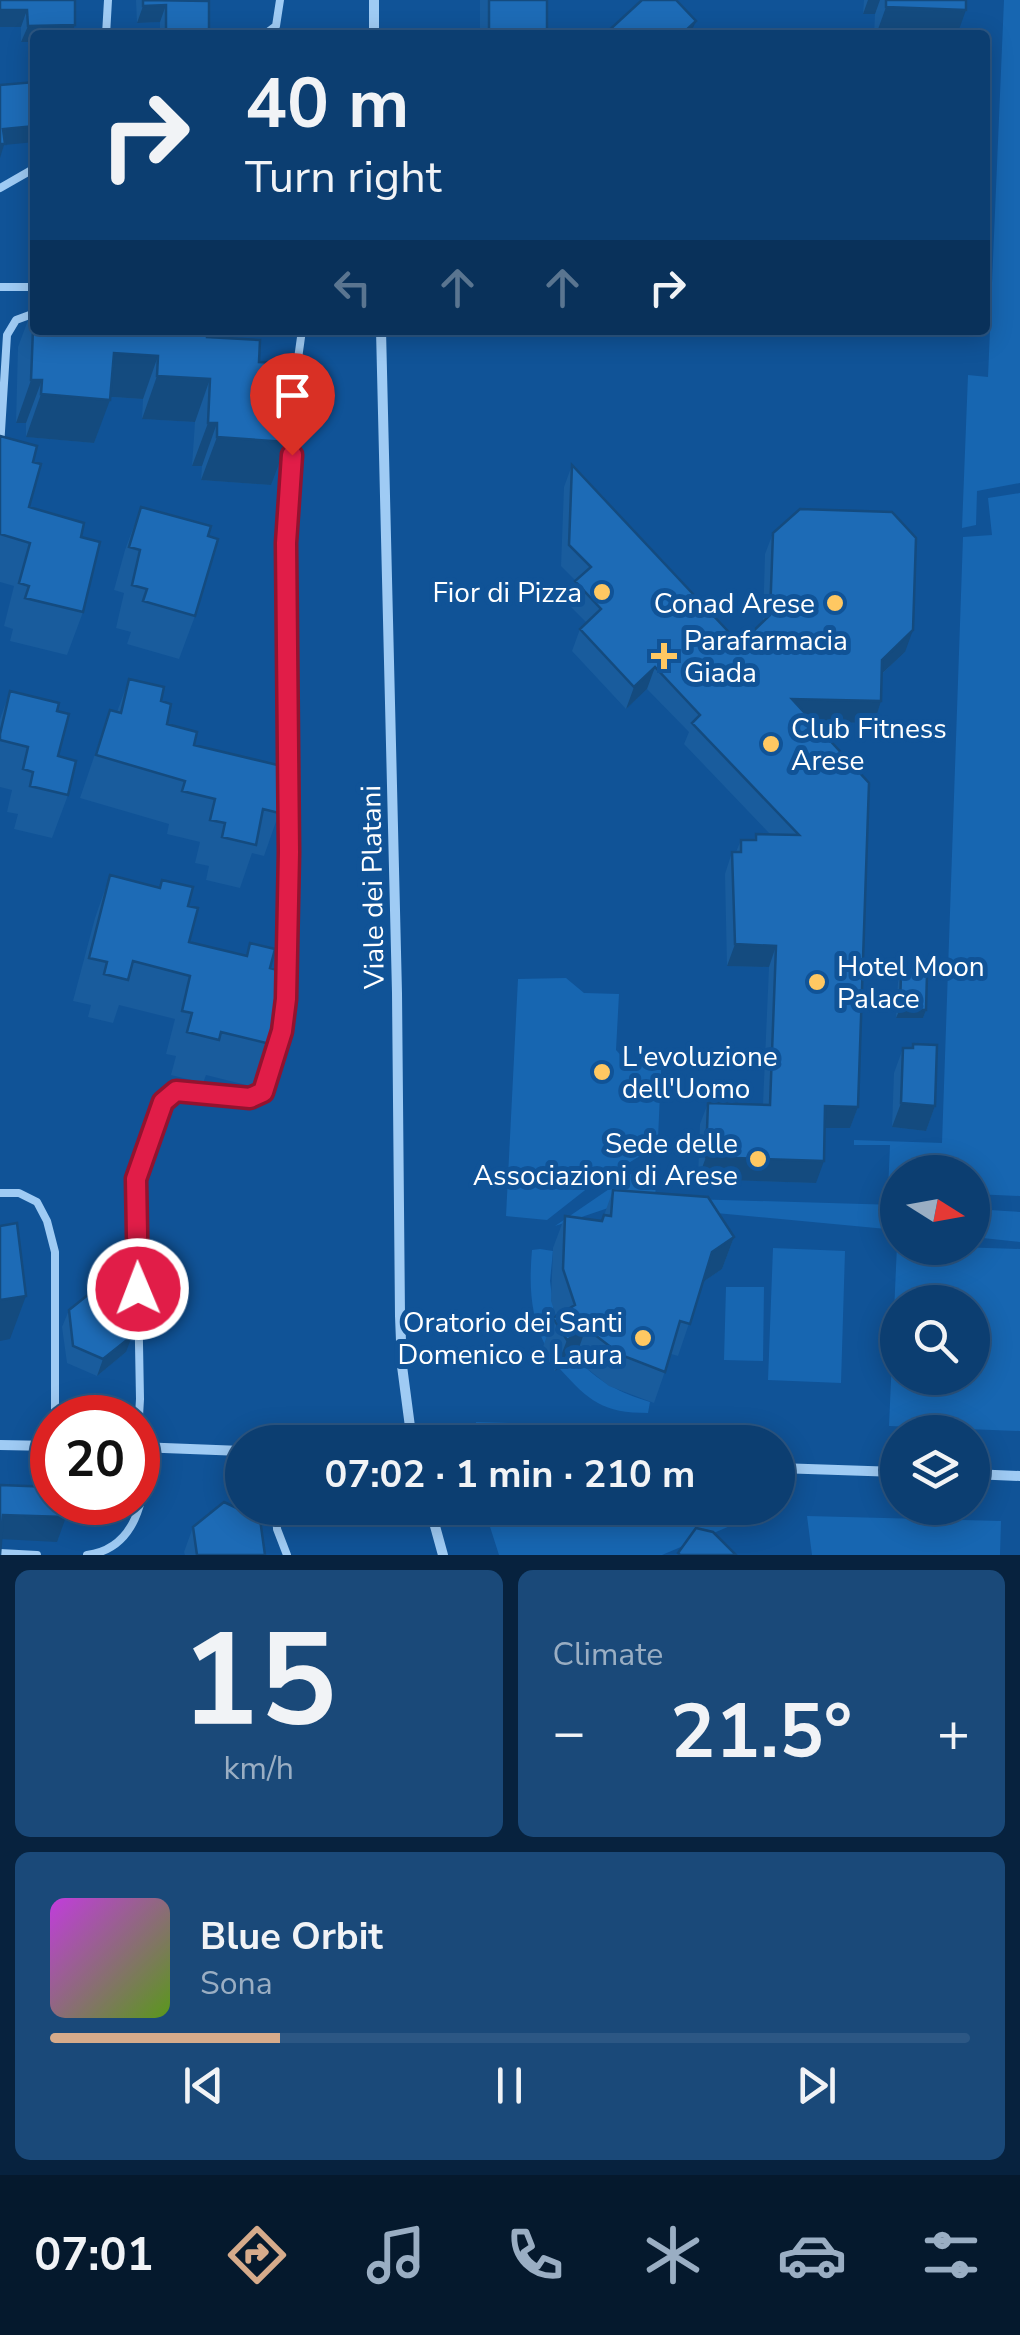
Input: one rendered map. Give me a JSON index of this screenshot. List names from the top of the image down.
{
  "streets": {
    "street": ["Viale dei Platani"]
  },
  "places": {
    "other": [
      "Fior di Pizza",
      "Conad Arese",
      "Club Fitness Arese",
      "Hotel Moon Palace",
      "L'evoluzione dell'Uomo",
      "Sede delle Associazioni di Arese",
      "Oratorio dei Santi Domenico e Laura"
    ],
    "health": ["Parafarmacia Giada"]
  },
  "north": "right",
  "page": {
    "turn": ["40 m", "Turn right"],
    "limit": "20",
    "trip": "07:02 · 1 min · 210 m",
    "tile": [
      ["15", "km/h"],
      "Climate"
    ],
    "heat": ["−", "21.5°", "+"],
    "song": ["Blue Orbit", "Sona"],
    "tabs": "07:01"
  }
}
